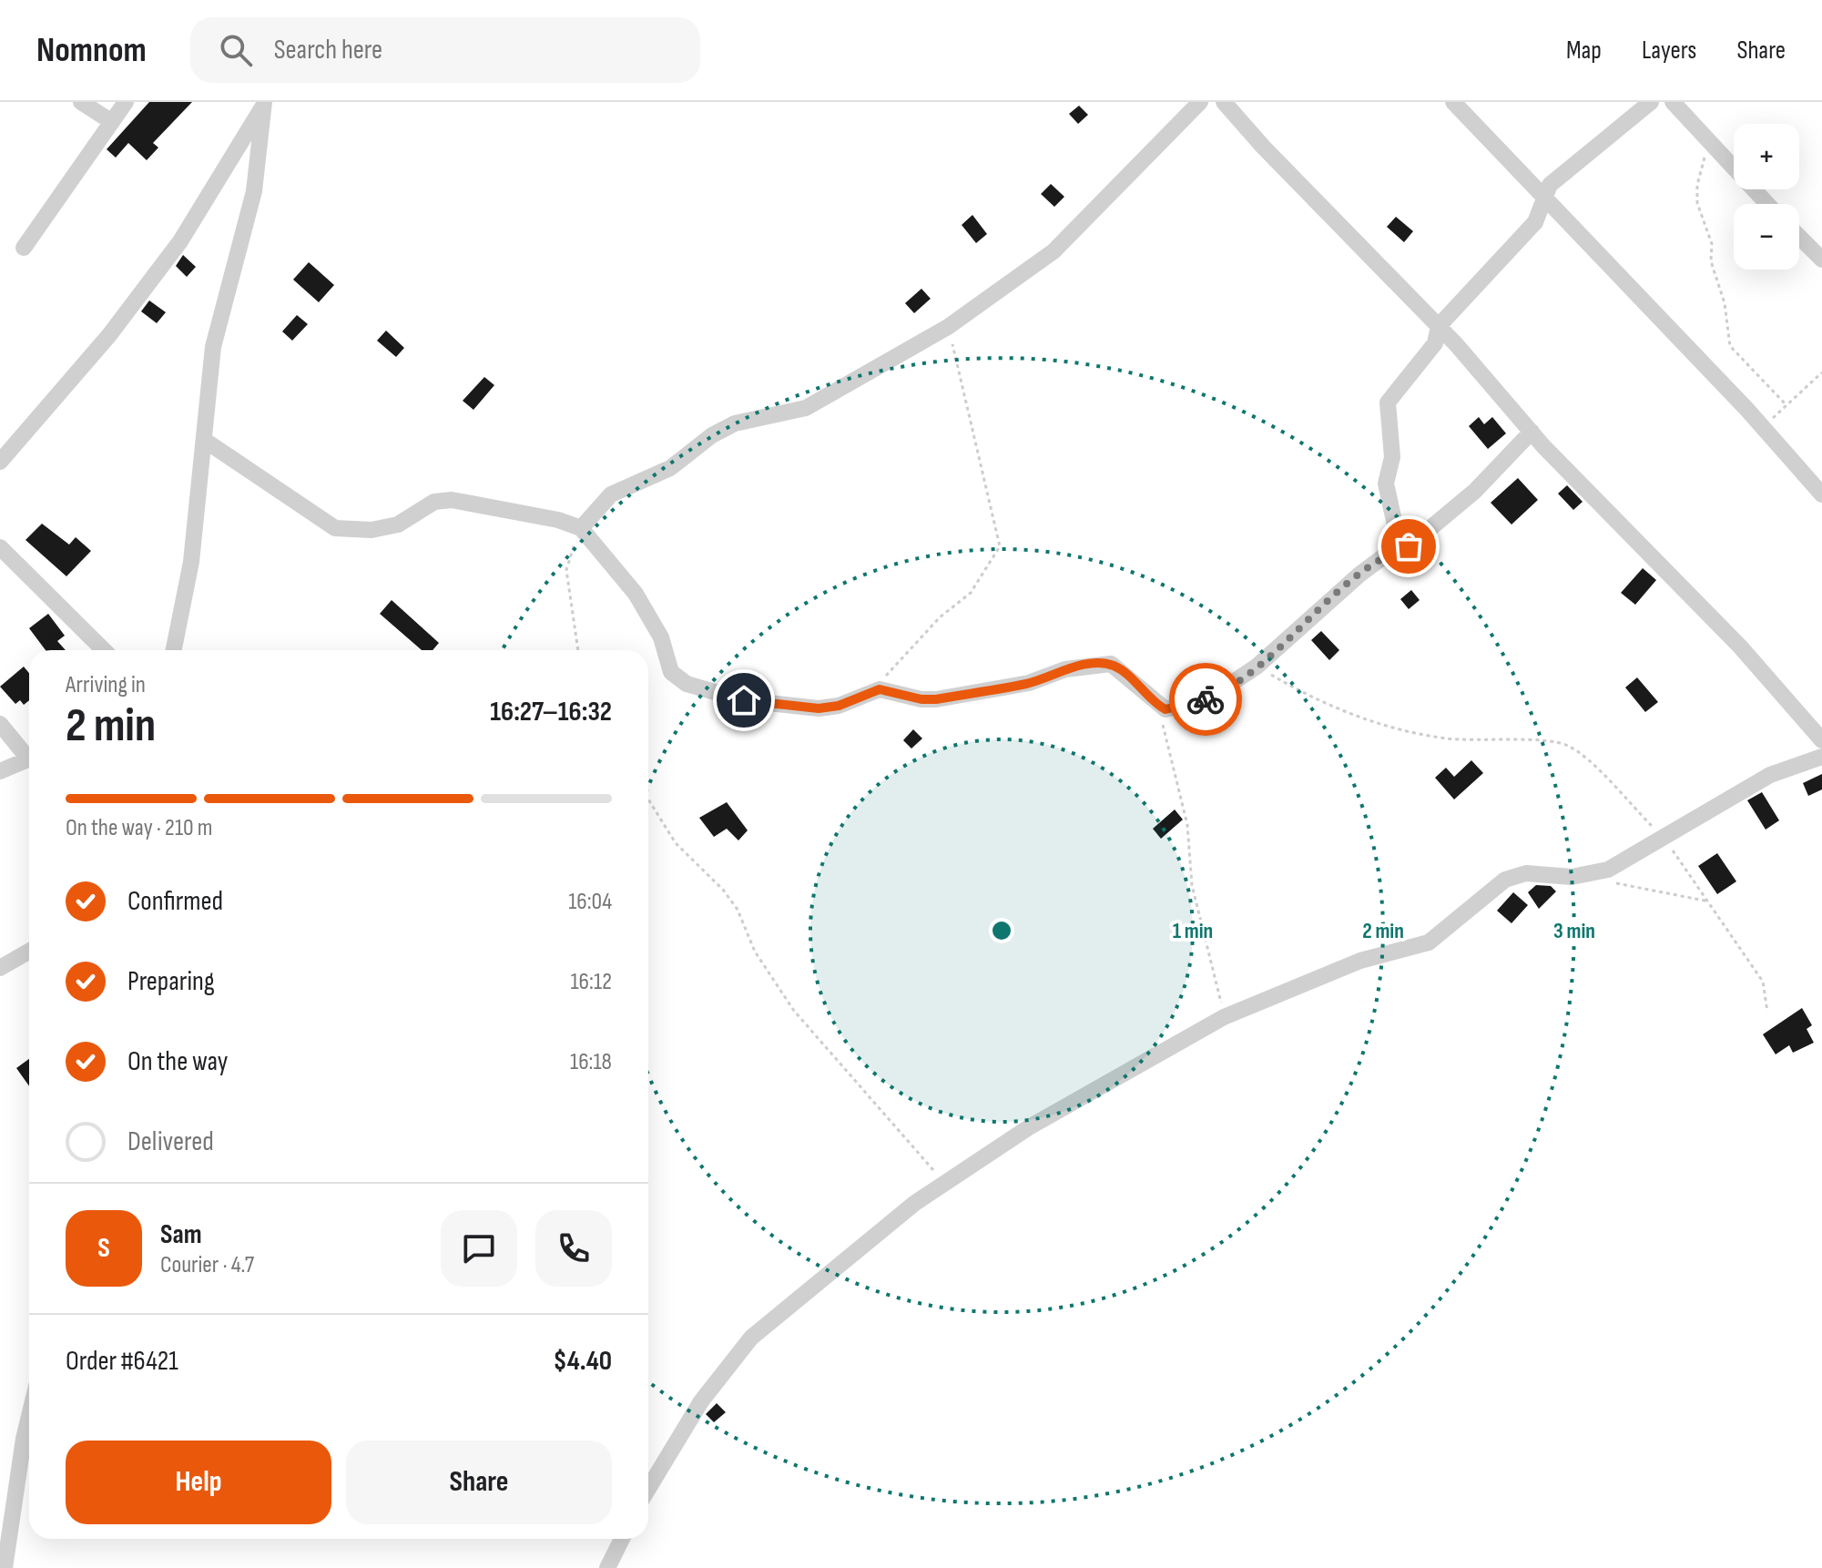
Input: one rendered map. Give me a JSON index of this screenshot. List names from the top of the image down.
{
  "page": {
    "header": "Nomnom",
    "search": "Search here",
    "nav": ["Map", "Layers", "Share"],
    "map_buttons": ["+", "−"],
    "heading": ["2 min", "Arriving in", "16:27–16:32"],
    "panel": [
      "Sam",
      "Courier · 4.7",
      "Order #6421",
      "$4.40"
    ],
    "bar": "On the way · 210 m",
    "list": [
      ["Confirmed", "16:04"],
      ["Preparing", "16:12"],
      ["On the way", "16:18"],
      "Delivered"
    ],
    "round": "S",
    "buttons": ["Help", "Share"]
  },
  "rings": ["1 min", "2 min", "3 min"]
}
